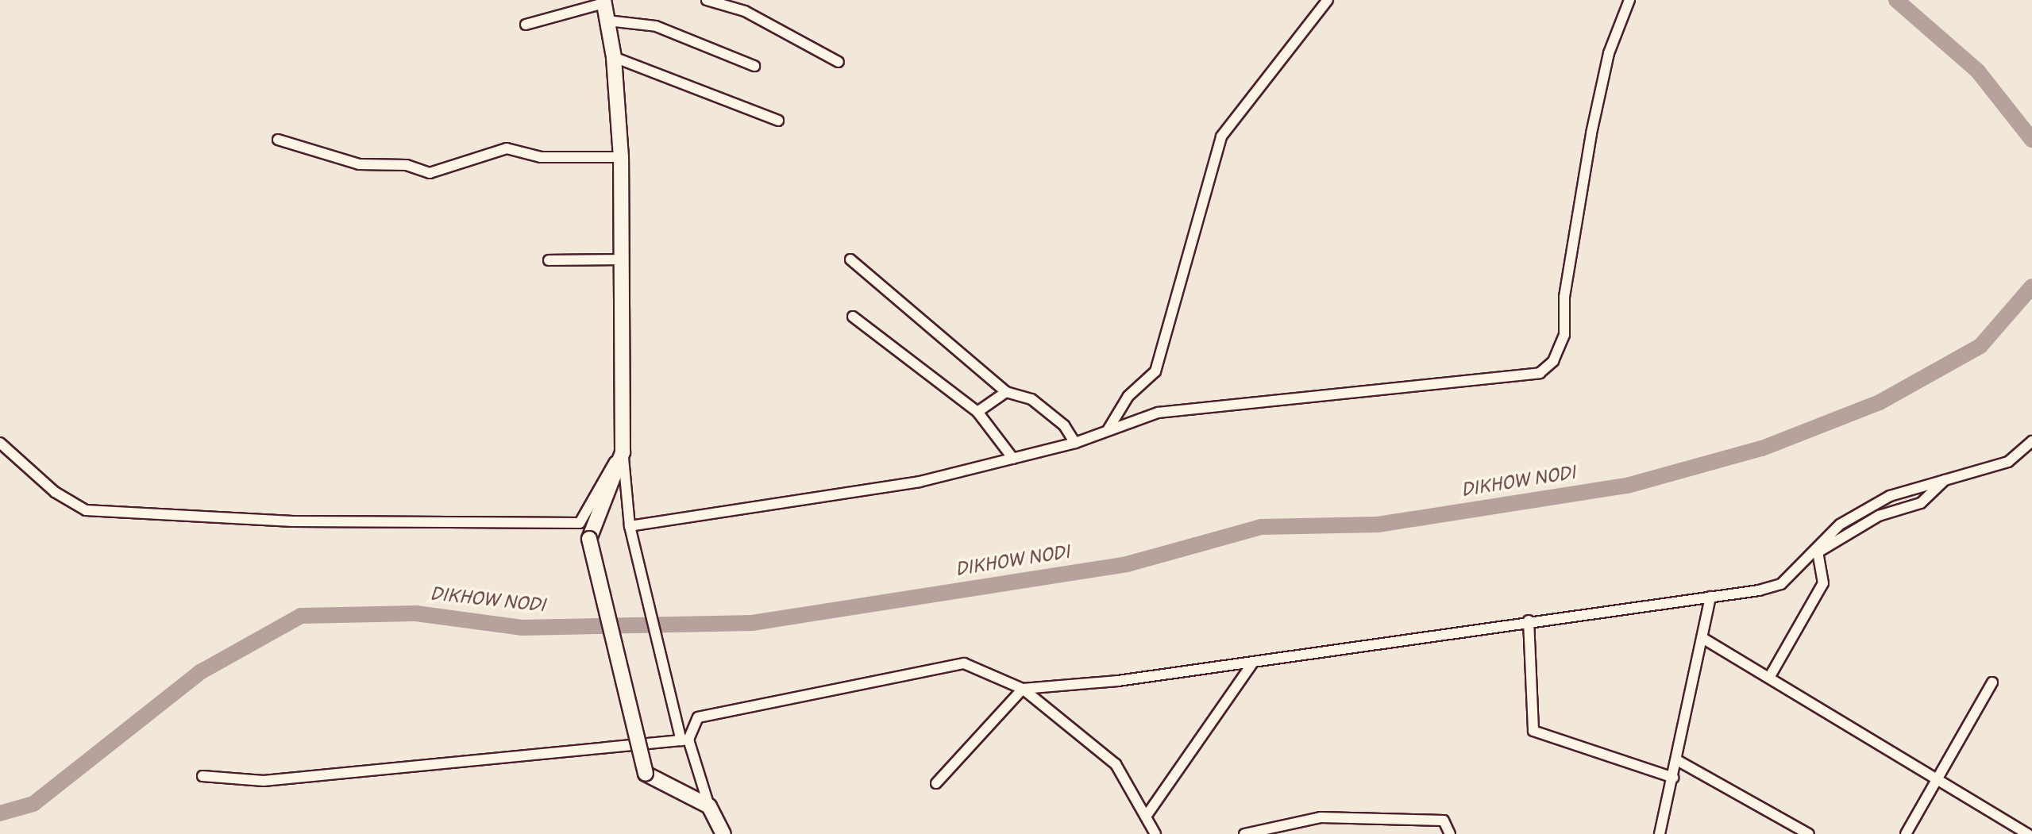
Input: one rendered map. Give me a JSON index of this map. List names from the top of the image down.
{
  "water": ["DIKHOW NODI"]
}
